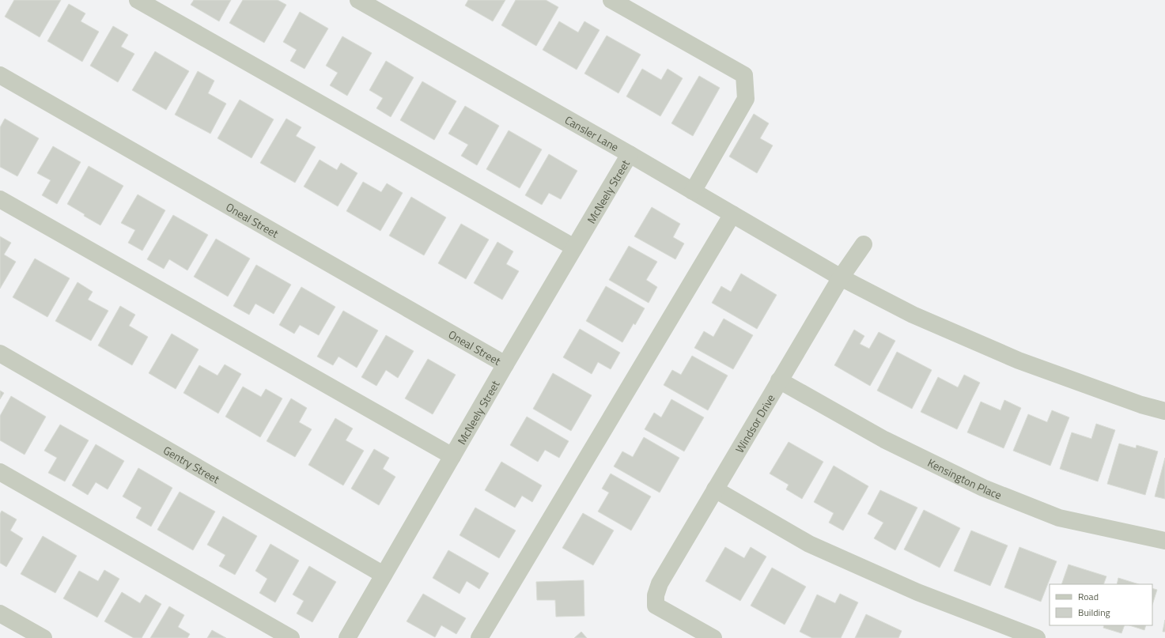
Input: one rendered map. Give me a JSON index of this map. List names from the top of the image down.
{
  "streets": {
    "street": [
      "Cansler Lane",
      "McNeely Street",
      "Oneal Street",
      "Windsor Drive",
      "Gentry Street",
      "Kensington Place"
    ]
  },
  "crossings": [
    ["Cansler Lane", "McNeely Street"],
    ["Cansler Lane", "Windsor Drive"],
    ["McNeely Street", "Oneal Street"],
    ["McNeely Street", "Gentry Street"],
    ["Windsor Drive", "Kensington Place"]
  ],
  "legend": ["Road", "Building"]
}
